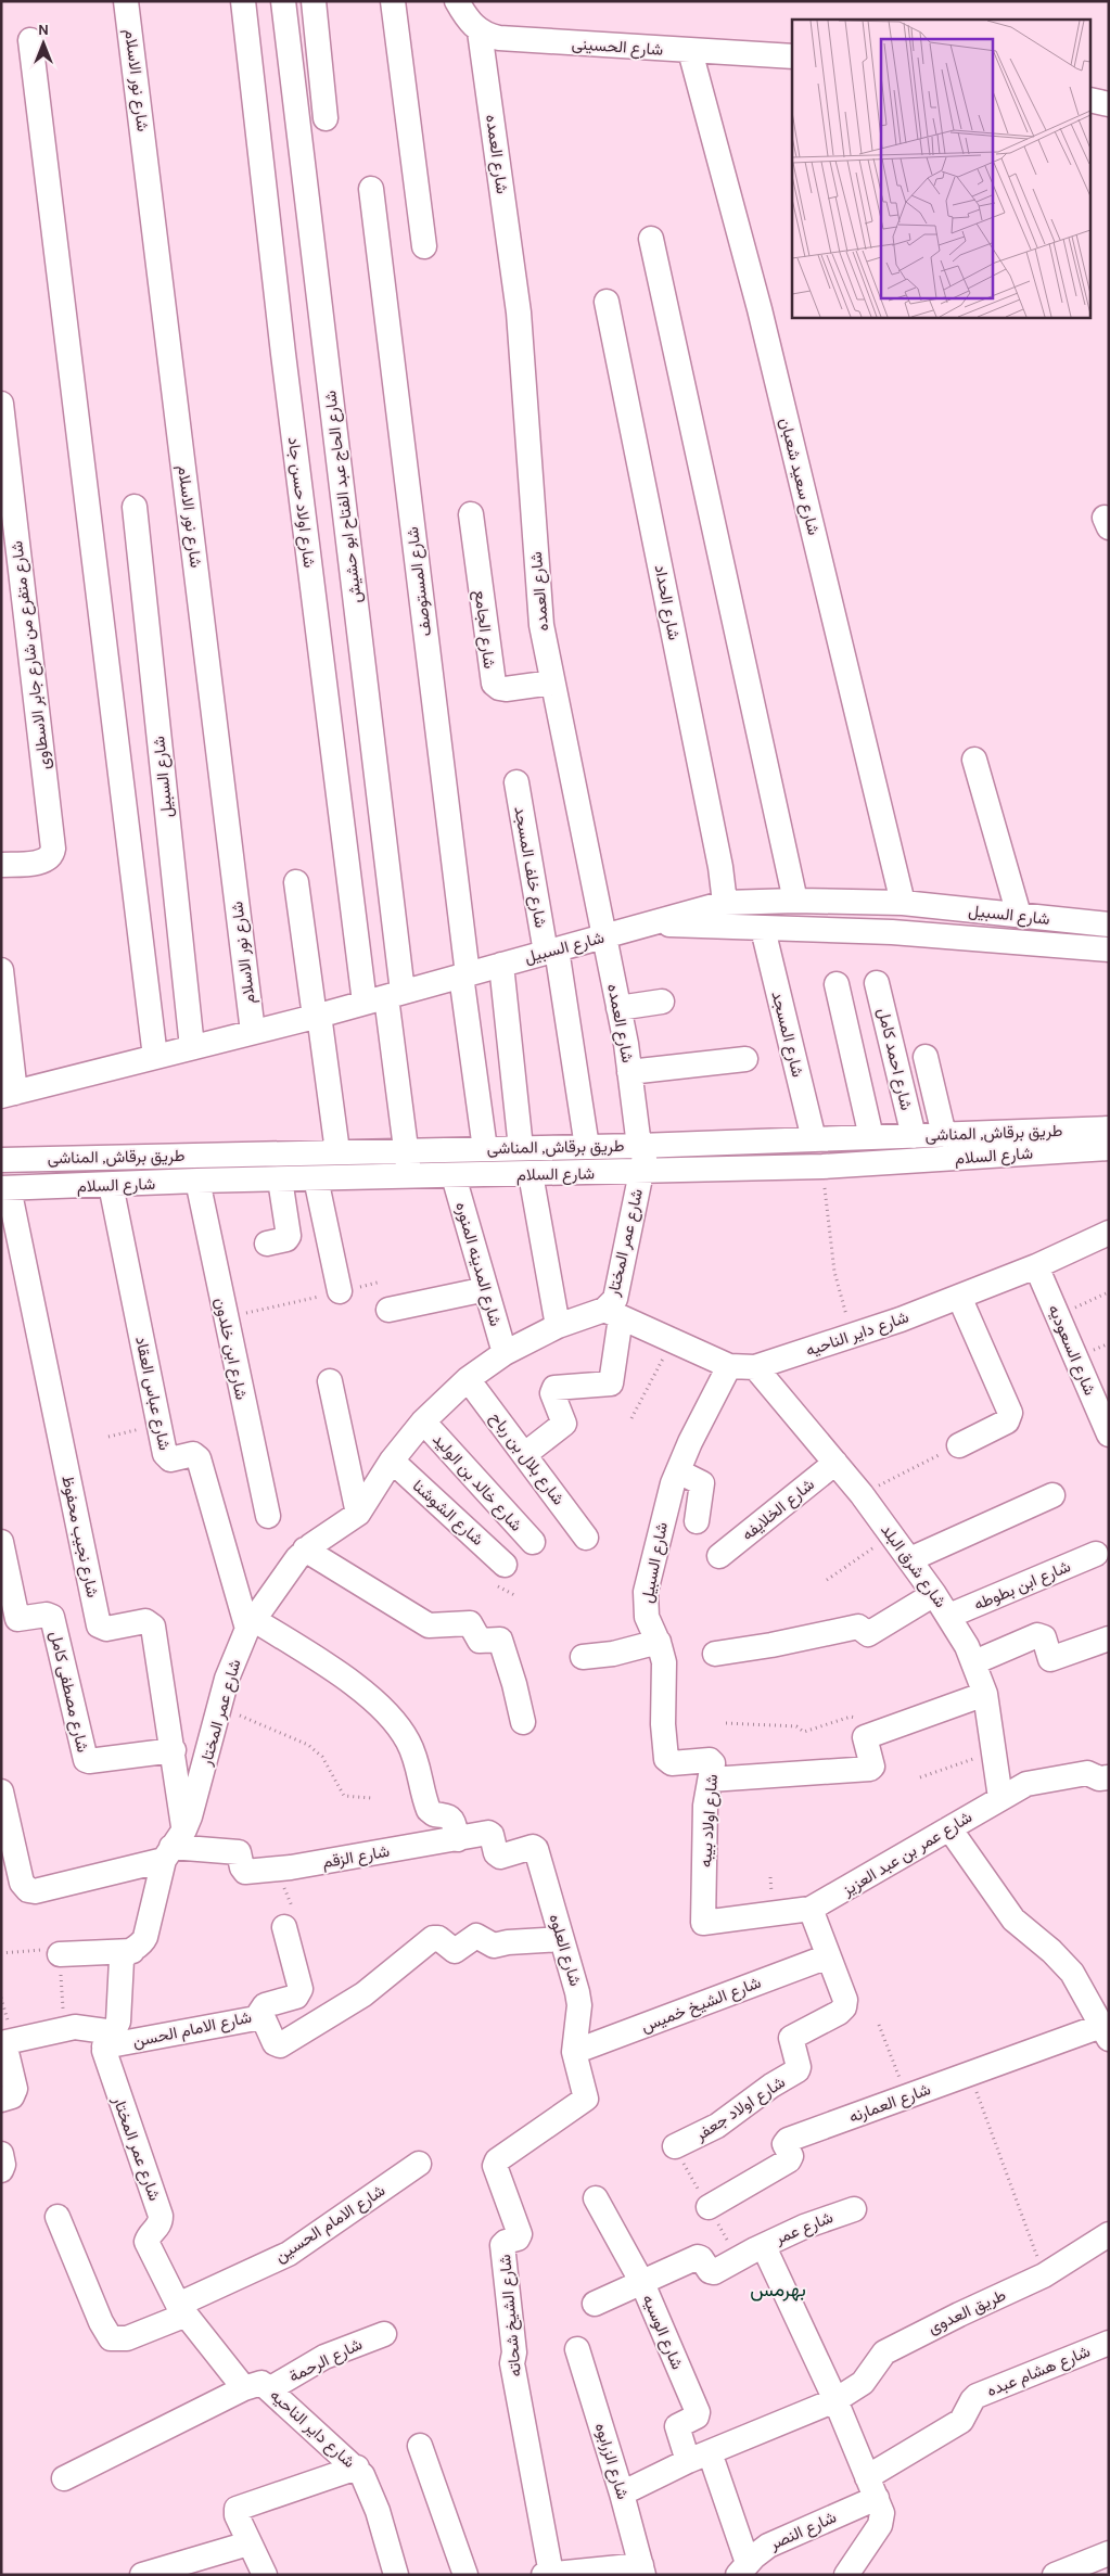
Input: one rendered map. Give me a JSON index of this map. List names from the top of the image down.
{
  "streets": {
    "street": [
      "شارع الحسينى",
      "شارع نور الاسلام",
      "شارع العمده",
      "شارع سعيد شعبان",
      "شارع الحاج عبد الفتاح ابو حشيش",
      "شارع اولاد حسن جاد",
      "شارع المستوصف",
      "شارع الحداد",
      "شارع الجامع",
      "شارع متفرع من شارع جابر الاسطاوى",
      "شارع السبيل",
      "شارع خلف المسجد",
      "شارع المسجد",
      "شارع احمد كامل",
      "طريق برقاش, المناشى",
      "شارع السلام",
      "شارع عمر المختار",
      "شارع المدينه المنوره",
      "شارع داير الناحيه",
      "شارع ابن خلدون",
      "شارع السعوديه",
      "شارع عباس العقاد",
      "شارع بلال بن رباح",
      "شارع خالد بن الوليد",
      "شارع الخلايفه",
      "شارع الشوشنا",
      "شارع نجيب محفوظ",
      "شارع شرق البلد",
      "شارع ابن بطوطه",
      "شارع مصطفى كامل",
      "شارع اولاد بيبه",
      "شارع عمر بن عبد العزيز",
      "شارع الزقم",
      "شارع العلوه",
      "شارع الشيخ خميس",
      "شارع الامام الحسن",
      "شارع العمارنه",
      "شارع اولاد جعفر",
      "شارع الامام الحسين",
      "شارع عمر",
      "طريق العدوى",
      "شارع الشيخ شحاته",
      "شارع الوسيه",
      "شارع الرحمة",
      "شارع هشام عبده",
      "شارع الزرابوه",
      "شارع النصر"
    ]
  },
  "crossings": [
    ["شارع الحسينى", "شارع العمده"],
    ["شارع الحسينى", "شارع سعيد شعبان"],
    ["شارع نور الاسلام", "شارع السبيل"],
    ["شارع العمده", "شارع الجامع"],
    ["شارع العمده", "شارع السبيل"],
    ["شارع العمده", "طريق برقاش, المناشى"],
    ["شارع العمده", "شارع عمر المختار"],
    ["شارع سعيد شعبان", "شارع السبيل"],
    ["شارع الحاج عبد الفتاح ابو حشيش", "شارع اولاد حسن جاد"],
    ["شارع الحاج عبد الفتاح ابو حشيش", "شارع السبيل"],
    ["شارع اولاد حسن جاد", "شارع السبيل"],
    ["شارع المستوصف", "شارع السبيل"],
    ["شارع المستوصف", "طريق برقاش, المناشى"],
    ["شارع الحداد", "شارع السبيل"],
    ["شارع السبيل", "شارع خلف المسجد"],
    ["شارع السبيل", "شارع المسجد"],
    ["شارع السبيل", "شارع داير الناحيه"],
    ["شارع السبيل", "شارع اولاد بيبه"],
    ["شارع خلف المسجد", "طريق برقاش, المناشى"],
    ["شارع المسجد", "طريق برقاش, المناشى"],
    ["شارع احمد كامل", "طريق برقاش, المناشى"],
    ["طريق برقاش, المناشى", "شارع عمر المختار"],
    ["شارع السلام", "شارع عمر المختار"],
    ["شارع السلام", "شارع المدينه المنوره"],
    ["شارع السلام", "شارع ابن خلدون"],
    ["شارع السلام", "شارع عباس العقاد"],
    ["شارع السلام", "شارع نجيب محفوظ"],
    ["شارع عمر المختار", "شارع المدينه المنوره"],
    ["شارع عمر المختار", "شارع داير الناحيه"],
    ["شارع عمر المختار", "شارع عباس العقاد"],
    ["شارع عمر المختار", "شارع بلال بن رباح"],
    ["شارع عمر المختار", "شارع خالد بن الوليد"],
    ["شارع عمر المختار", "شارع الشوشنا"],
    ["شارع عمر المختار", "شارع نجيب محفوظ"],
    ["شارع عمر المختار", "شارع الزقم"],
    ["شارع عمر المختار", "شارع الامام الحسن"],
    ["شارع عمر المختار", "شارع الامام الحسين"],
    ["شارع عمر المختار", "شارع الرحمة"],
    ["شارع داير الناحيه", "شارع السعوديه"],
    ["شارع داير الناحيه", "شارع شرق البلد"],
    ["شارع داير الناحيه", "شارع الرحمة"],
    ["شارع الخلايفه", "شارع شرق البلد"],
    ["شارع نجيب محفوظ", "شارع مصطفى كامل"],
    ["شارع نجيب محفوظ", "شارع الزقم"],
    ["شارع شرق البلد", "شارع ابن بطوطه"],
    ["شارع شرق البلد", "شارع عمر بن عبد العزيز"],
    ["شارع اولاد بيبه", "شارع عمر بن عبد العزيز"],
    ["شارع عمر بن عبد العزيز", "شارع اولاد جعفر"],
    ["شارع الزقم", "شارع العلوه"],
    ["شارع العلوه", "شارع الشيخ خميس"],
    ["شارع العلوه", "شارع الشيخ شحاته"],
    ["شارع الشيخ خميس", "شارع اولاد جعفر"],
    ["شارع الشيخ خميس", "شارع الشيخ شحاته"],
    ["شارع عمر", "شارع الوسيه"],
    ["طريق العدوى", "شارع الوسيه"],
    ["طريق العدوى", "شارع الزرابوه"],
    ["شارع هشام عبده", "شارع النصر"]
  ],
  "districts": ["بهرمس"],
  "north": "top"
}
